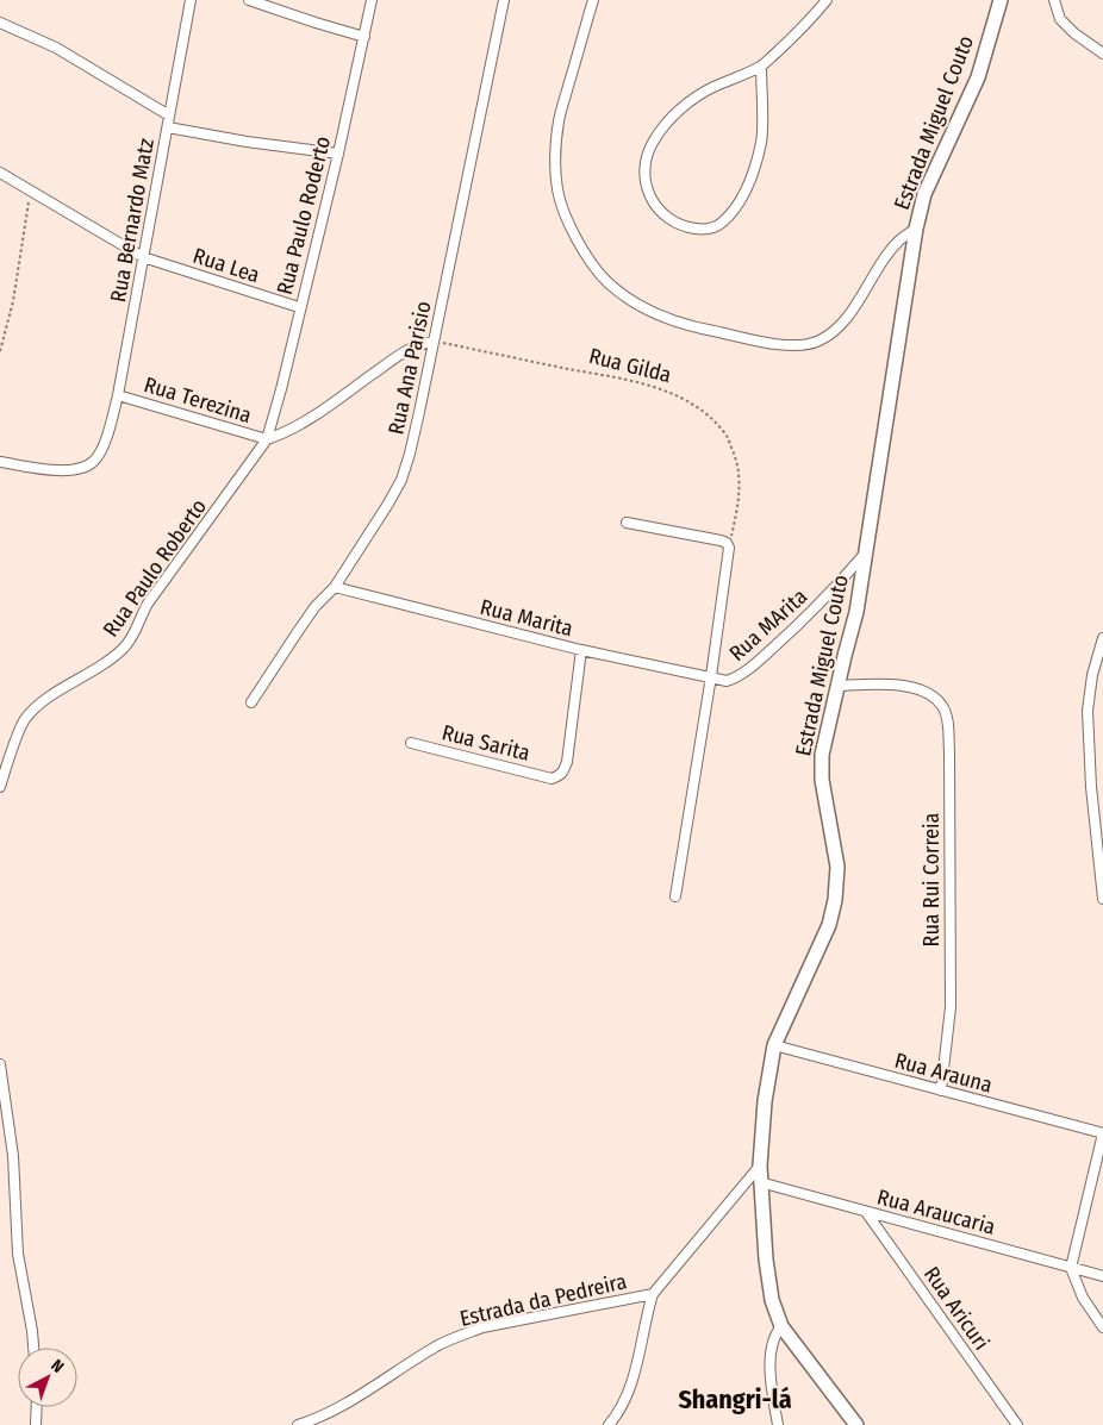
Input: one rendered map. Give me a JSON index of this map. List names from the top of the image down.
{
  "streets": {
    "street": [
      "Estrada Miguel Couto",
      "Rua Paulo Roderto",
      "Rua Bernardo Matz",
      "Rua Lea",
      "Rua Ana Parisio",
      "Rua Terezina",
      "Rua Paulo Roberto",
      "Rua Marita",
      "Rua MArita",
      "Rua Sarita",
      "Rua Rui Correia",
      "Rua Arauna",
      "Rua Araucaria",
      "Estrada da Pedreira",
      "Rua Aricuri"
    ],
    "path": ["Rua Gilda"]
  },
  "crossings": [
    ["Estrada Miguel Couto", "Rua MArita"],
    ["Estrada Miguel Couto", "Rua Rui Correia"],
    ["Estrada Miguel Couto", "Rua Arauna"],
    ["Estrada Miguel Couto", "Rua Araucaria"],
    ["Estrada Miguel Couto", "Estrada da Pedreira"],
    ["Rua Paulo Roderto", "Rua Lea"],
    ["Rua Paulo Roderto", "Rua Terezina"],
    ["Rua Paulo Roderto", "Rua Paulo Roberto"],
    ["Rua Bernardo Matz", "Rua Lea"],
    ["Rua Bernardo Matz", "Rua Terezina"],
    ["Rua Gilda", "Rua Ana Parisio"],
    ["Rua Ana Parisio", "Rua Marita"],
    ["Rua Terezina", "Rua Paulo Roberto"],
    ["Rua Marita", "Rua MArita"],
    ["Rua Marita", "Rua Sarita"],
    ["Rua Rui Correia", "Rua Arauna"],
    ["Rua Araucaria", "Rua Aricuri"]
  ],
  "districts": ["Shangri-lá"],
  "north": "top right"
}
